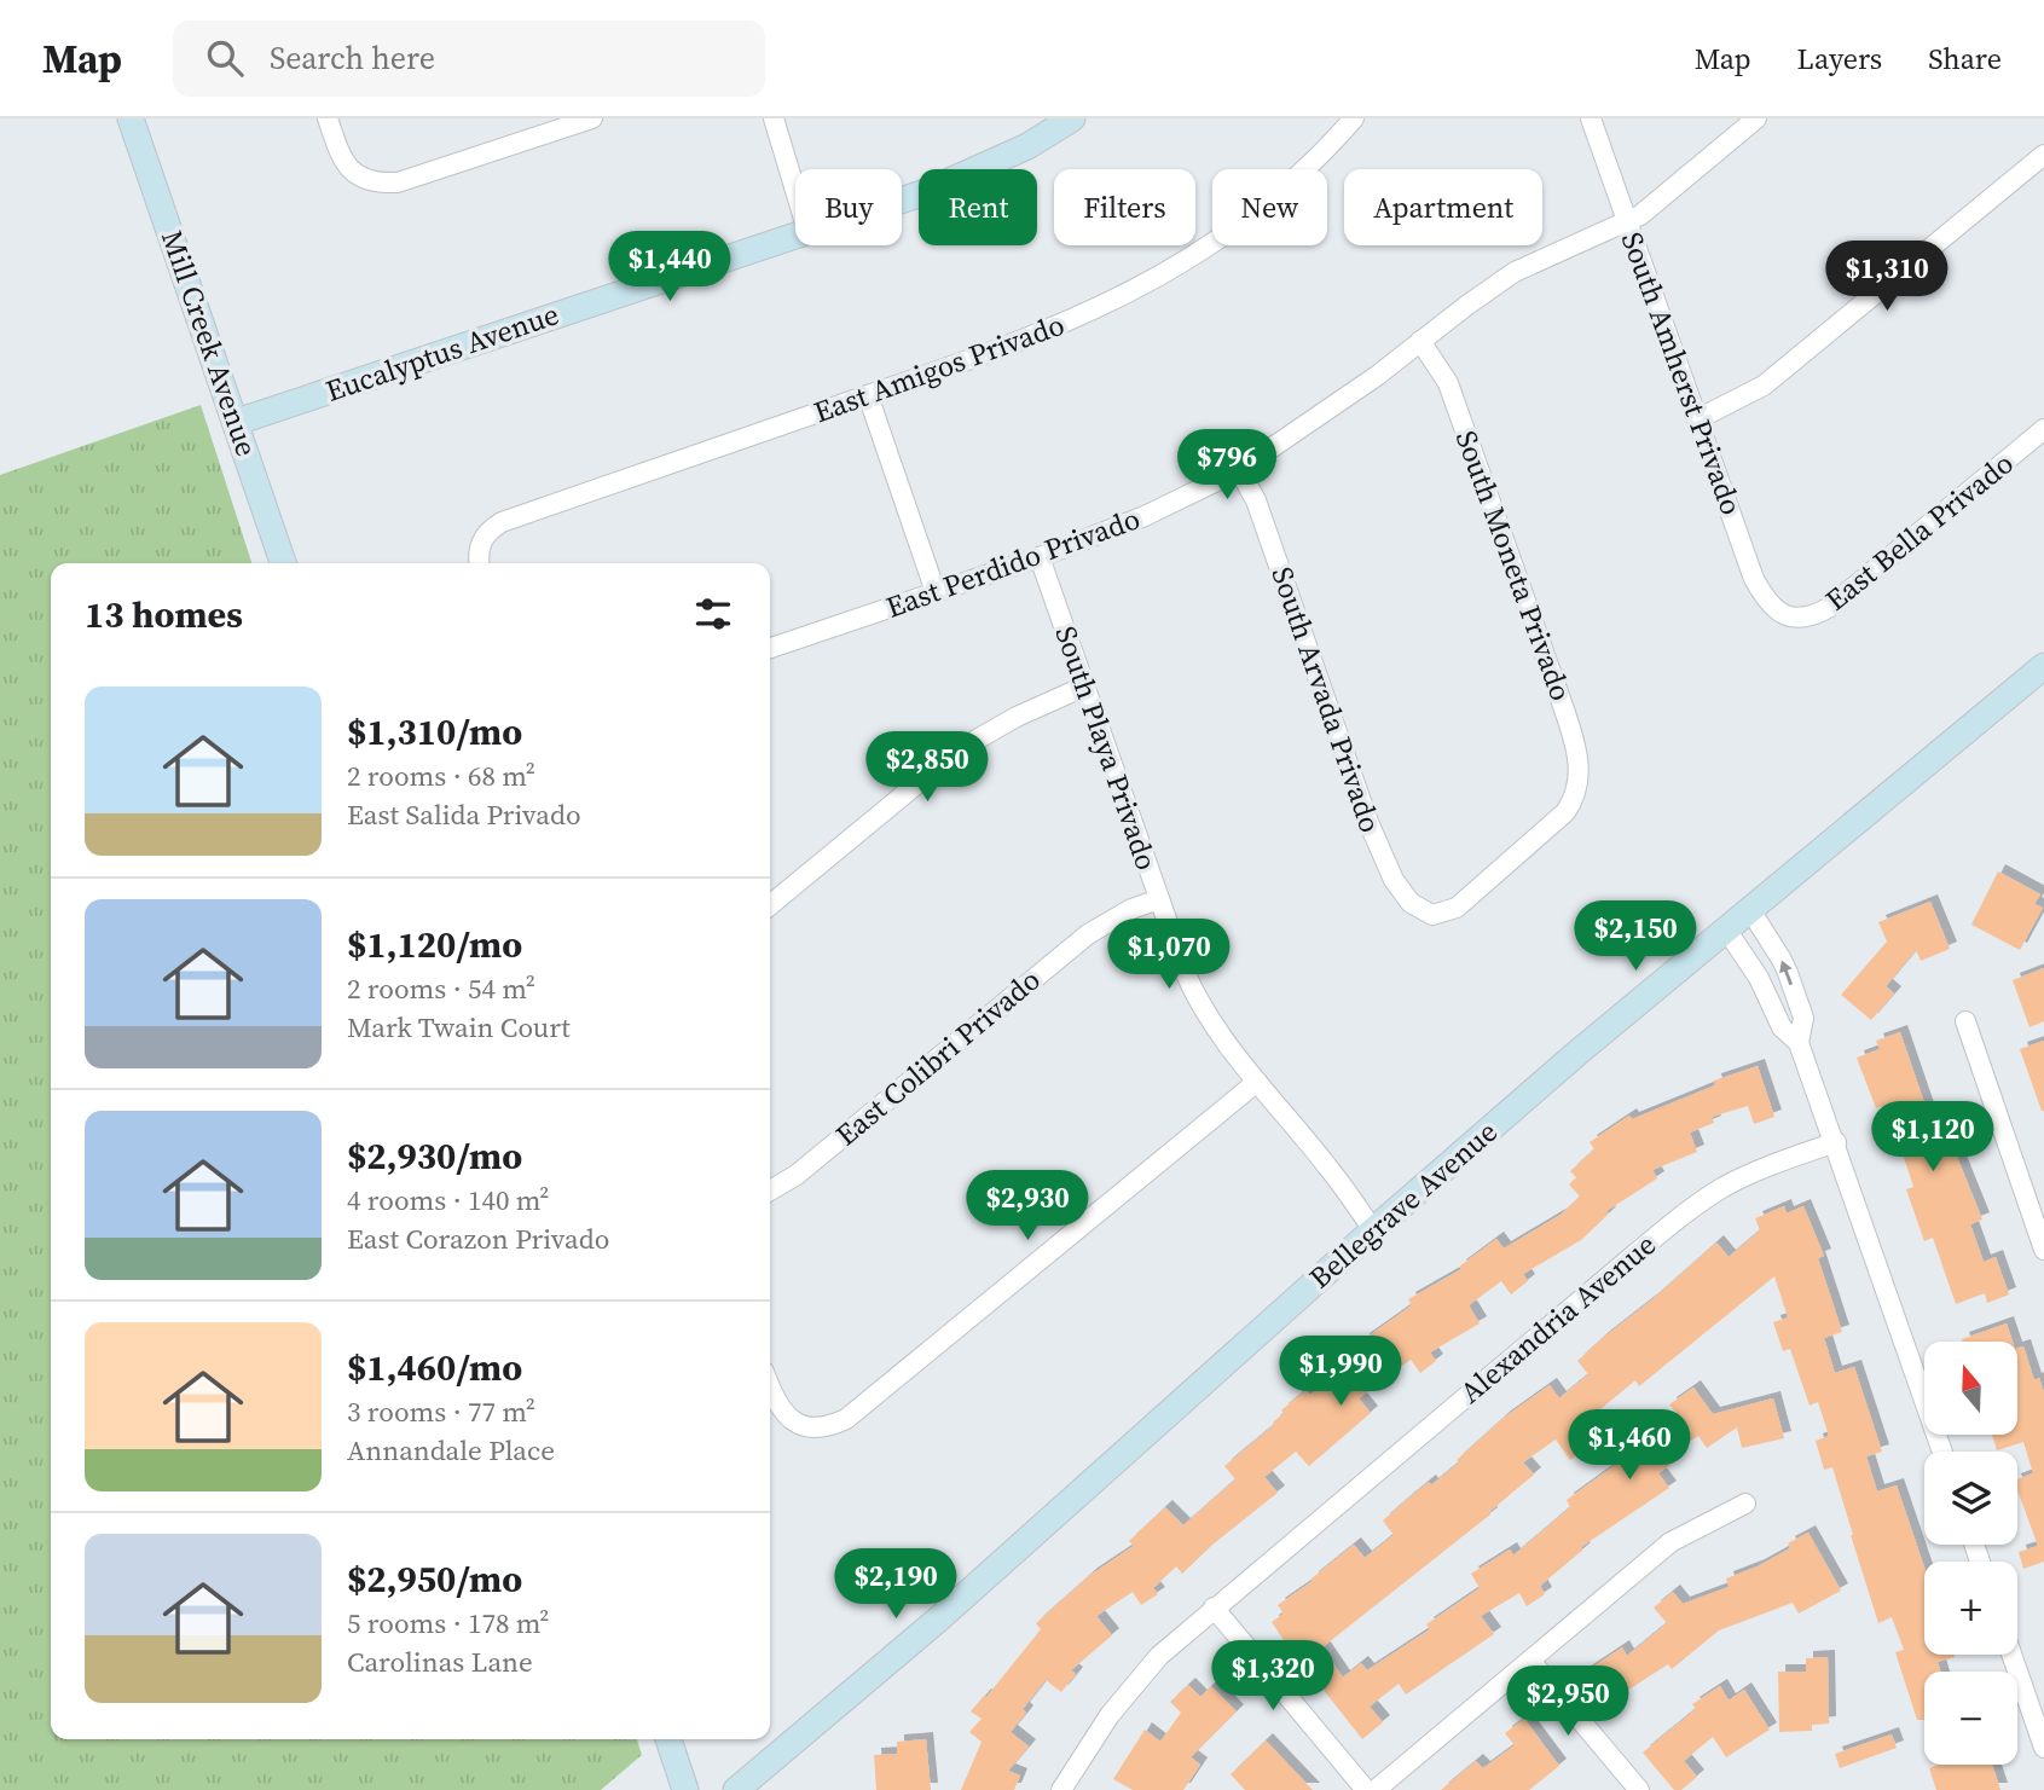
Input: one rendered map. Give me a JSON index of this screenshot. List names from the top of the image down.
{
  "streets": {
    "main road": ["Mill Creek Avenue", "Eucalyptus Avenue", "Bellegrave Avenue"],
    "street": [
      "East Amigos Privado",
      "South Amherst Privado",
      "East Bella Privado",
      "East Perdido Privado",
      "South Moneta Privado",
      "South Arvada Privado",
      "South Playa Privado",
      "East Colibri Privado",
      "Alexandria Avenue"
    ]
  },
  "crossings": [
    ["Mill Creek Avenue", "Eucalyptus Avenue"],
    ["South Amherst Privado", "East Bella Privado"],
    ["South Amherst Privado", "East Perdido Privado"],
    ["East Perdido Privado", "South Moneta Privado"],
    ["East Perdido Privado", "South Arvada Privado"],
    ["East Perdido Privado", "South Playa Privado"],
    ["South Moneta Privado", "South Arvada Privado"],
    ["South Playa Privado", "East Colibri Privado"],
    ["South Playa Privado", "Bellegrave Avenue"]
  ],
  "north": "top",
  "page": {
    "header": "Map",
    "search": "Search here",
    "nav": ["Map", "Layers", "Share"],
    "chip": [
      "Buy",
      "Rent",
      "Filters",
      "New",
      "Apartment"
    ],
    "price": [
      "$1,440",
      "$1,310",
      "$796",
      "$2,850",
      "$2,150",
      "$1,070",
      "$1,120",
      "$2,930",
      "$1,990",
      "$1,460",
      "$2,190",
      "$1,320",
      "$2,950"
    ],
    "heading": "13 homes",
    "list": [
      {
        "name": "$1,310/mo",
        "note": "2 rooms · 68 m² · East Salida Privado"
      },
      {
        "name": "$1,120/mo",
        "note": "2 rooms · 54 m² · Mark Twain Court"
      },
      {
        "name": "$2,930/mo",
        "note": "4 rooms · 140 m² · East Corazon Privado"
      },
      {
        "name": "$1,460/mo",
        "note": "3 rooms · 77 m² · Annandale Place"
      },
      {
        "name": "$2,950/mo",
        "note": "5 rooms · 178 m² · Carolinas Lane"
      }
    ],
    "map_buttons": ["+", "−"]
  }
}
